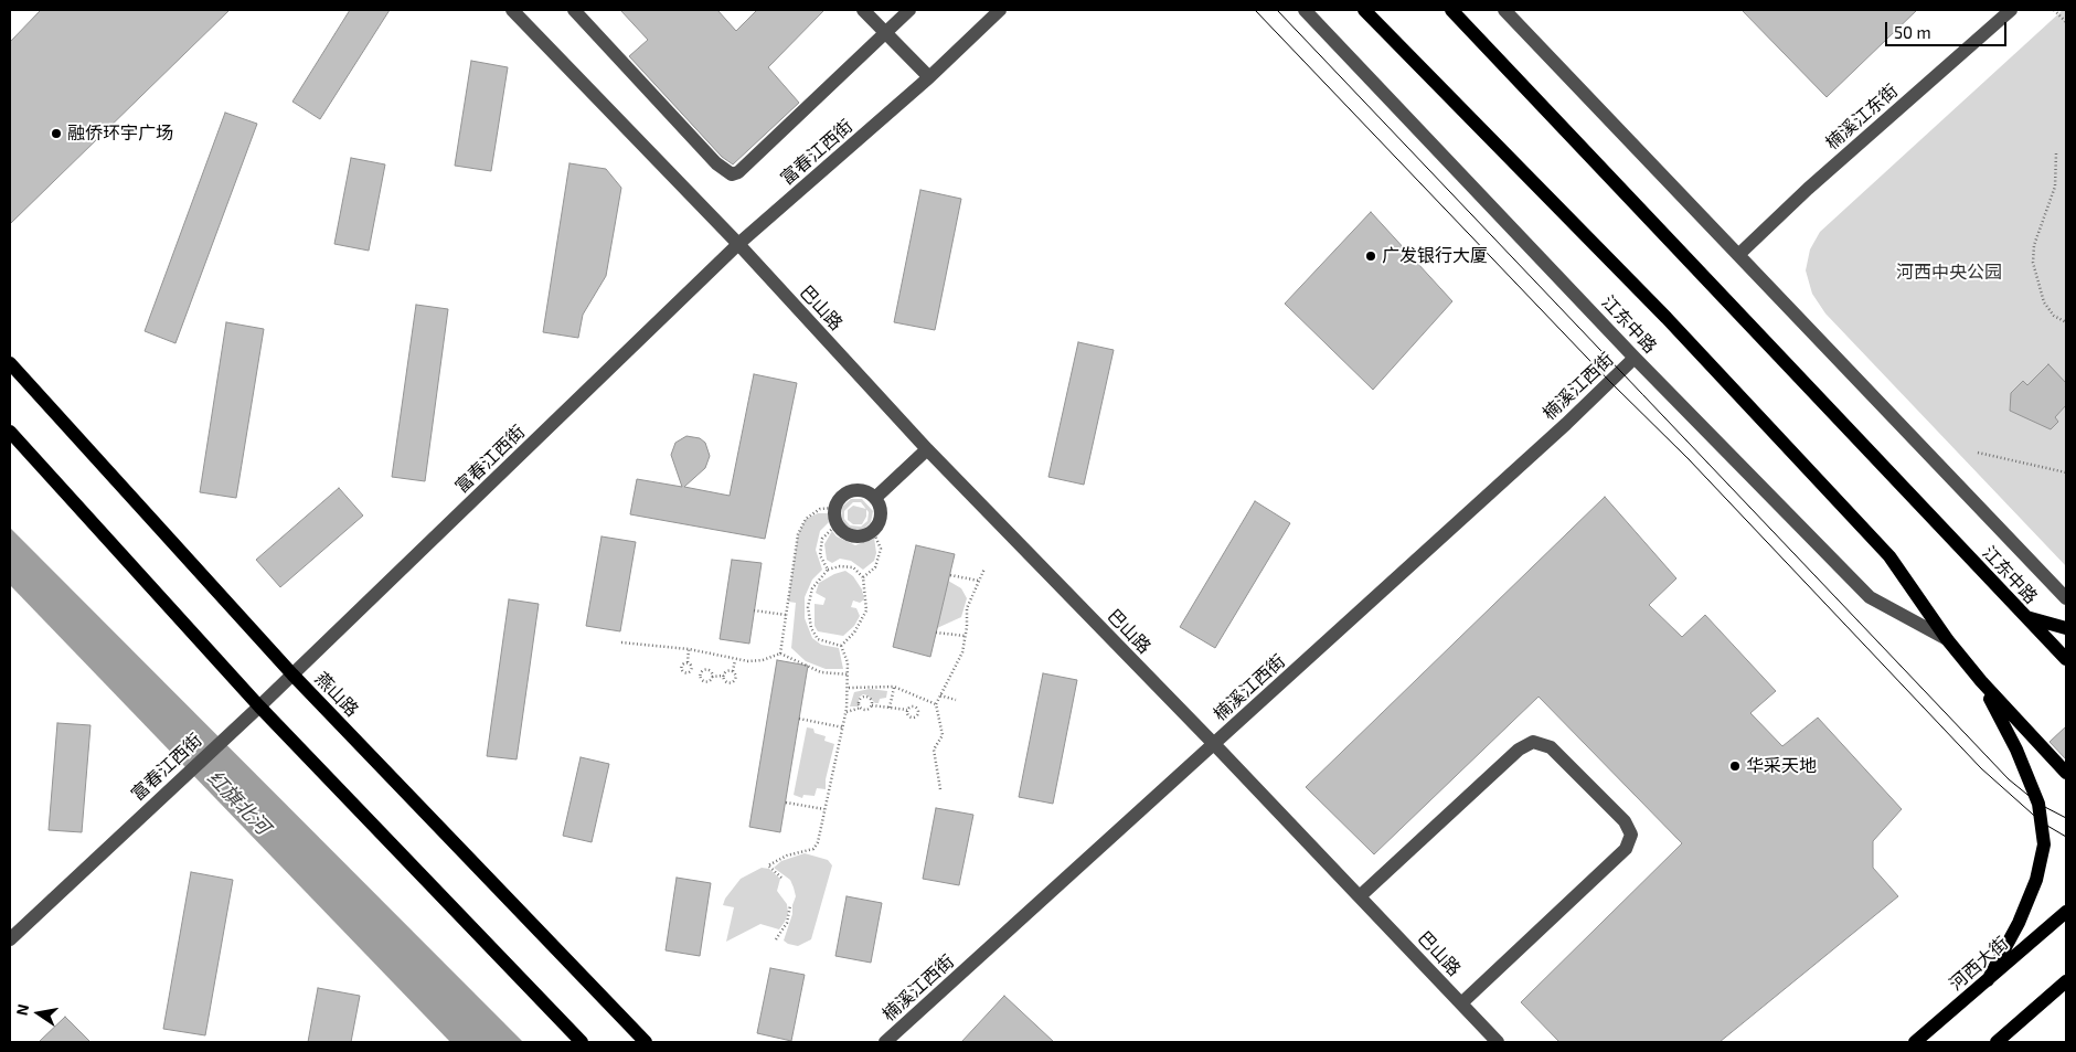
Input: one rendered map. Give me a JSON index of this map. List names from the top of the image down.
{
  "streets": {
    "main road": ["江东中路", "燕山路", "河西大街"],
    "street": [
      "楠溪江东街",
      "富春江西街",
      "巴山路",
      "楠溪江西街"
    ]
  },
  "crossings": [
    ["楠溪江东街", "江东中路"],
    ["富春江西街", "巴山路"],
    ["富春江西街", "燕山路"],
    ["巴山路", "楠溪江西街"],
    ["江东中路", "楠溪江西街"]
  ],
  "water": ["红旗北河"],
  "parks": ["河西中央公园"],
  "places": ["融侨环宇广场", "广发银行大厦", "华采天地"],
  "scale_bar": "50 m",
  "north": "left"
}
